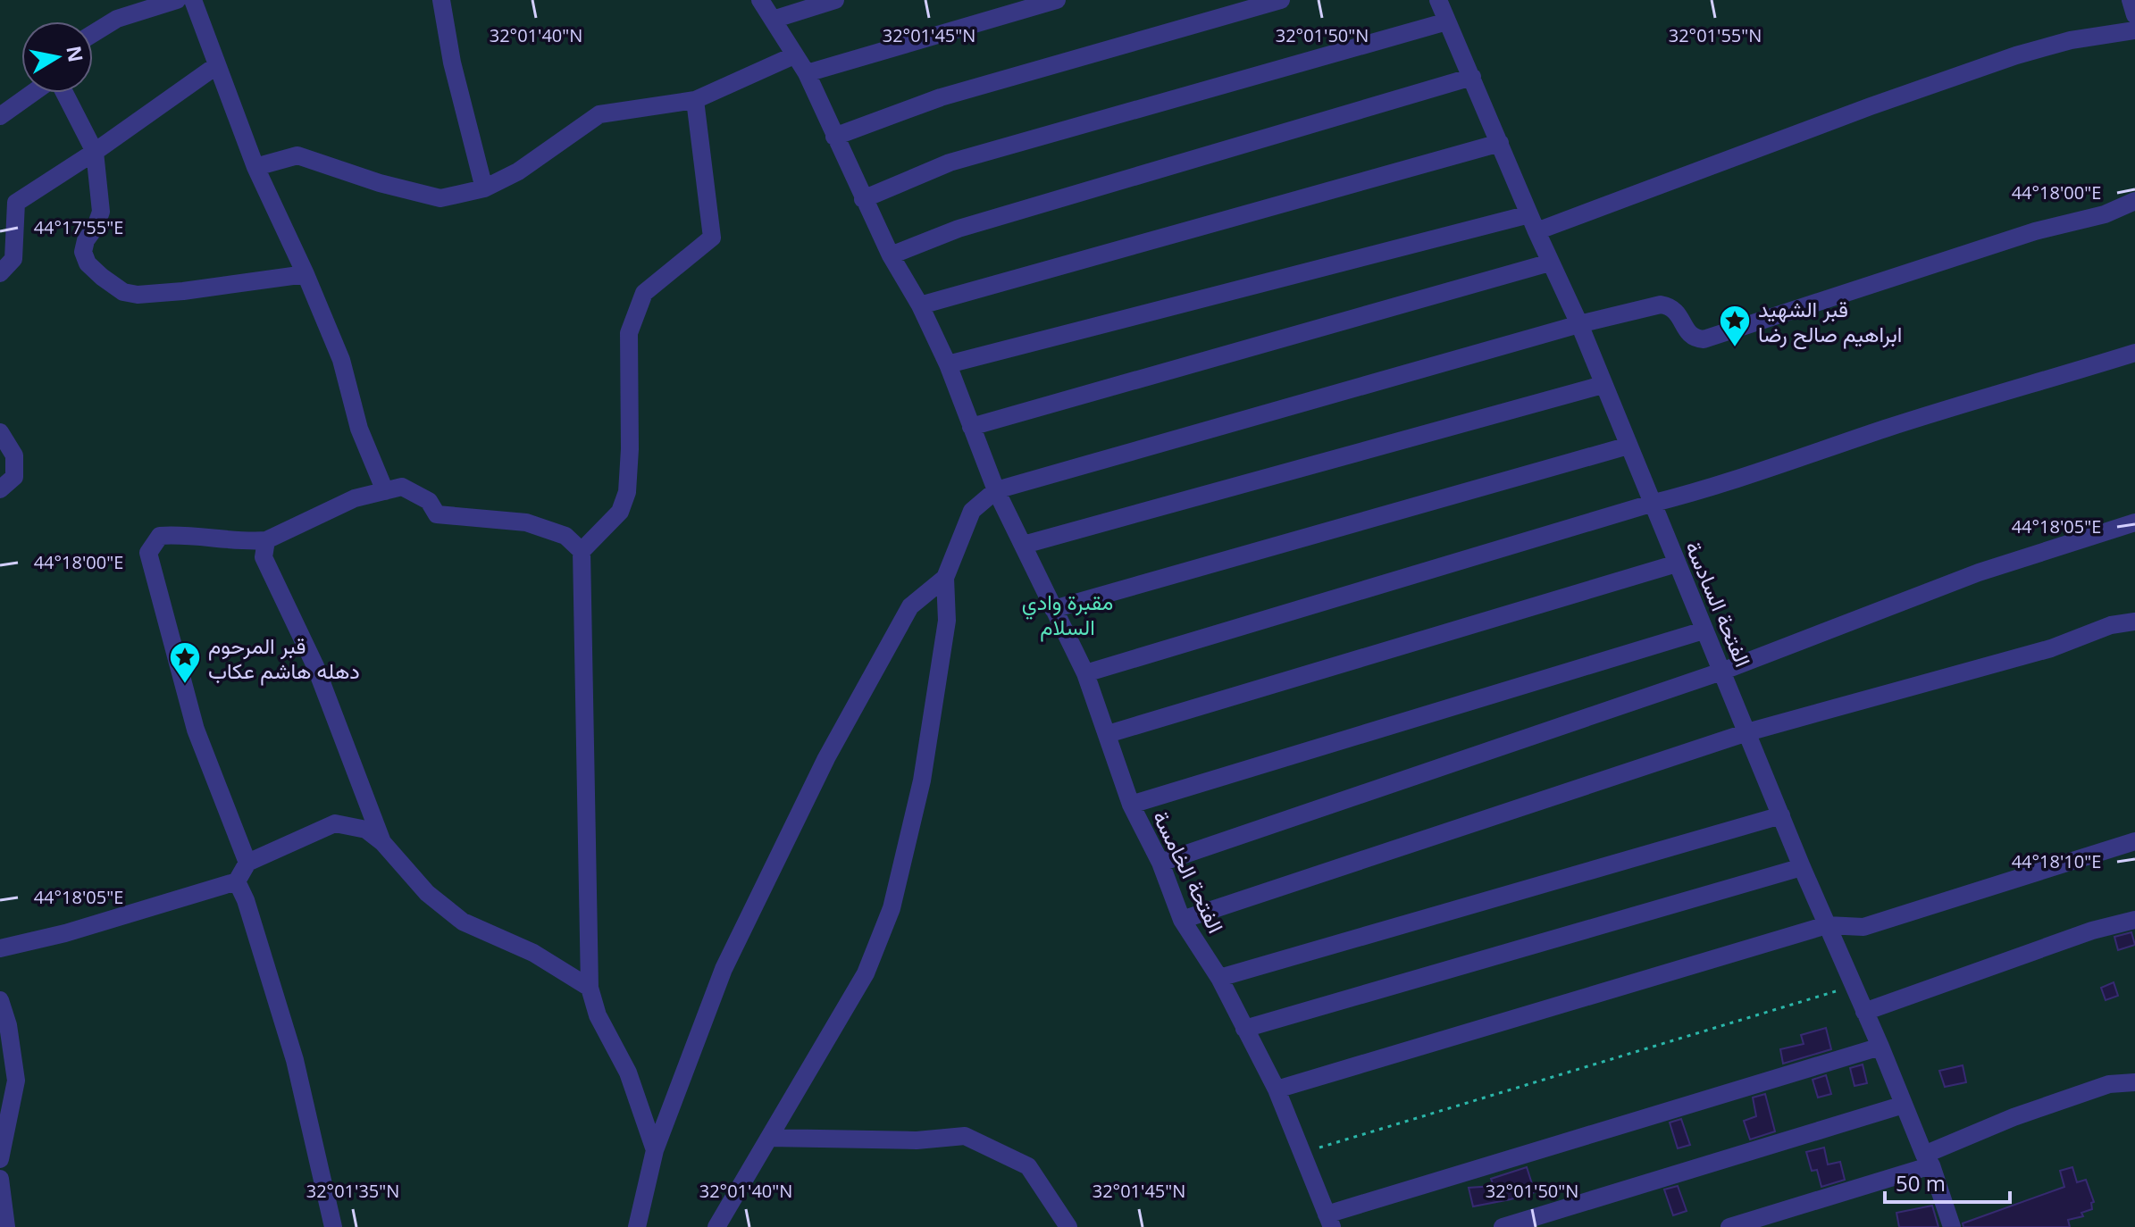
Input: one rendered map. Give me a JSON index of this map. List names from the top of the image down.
{
  "streets": {
    "street": ["الفتحة السادسة", "الفتحة الخامسة"]
  },
  "parks": ["مقبرة وادي السلام"],
  "places": {
    "place": ["قبر الشهيد ابراهيم صالح رضا", "قبر المرحوم دهله هاشم عكاب"]
  },
  "scale_bar": "50 m",
  "north": "right",
  "coordinates": [
    "32°01'40\"N",
    "32°01'45\"N",
    "32°01'50\"N",
    "32°01'55\"N",
    "44°18'00\"E",
    "44°17'55\"E",
    "44°18'05\"E",
    "44°18'10\"E",
    "32°01'35\"N"
  ]
}
